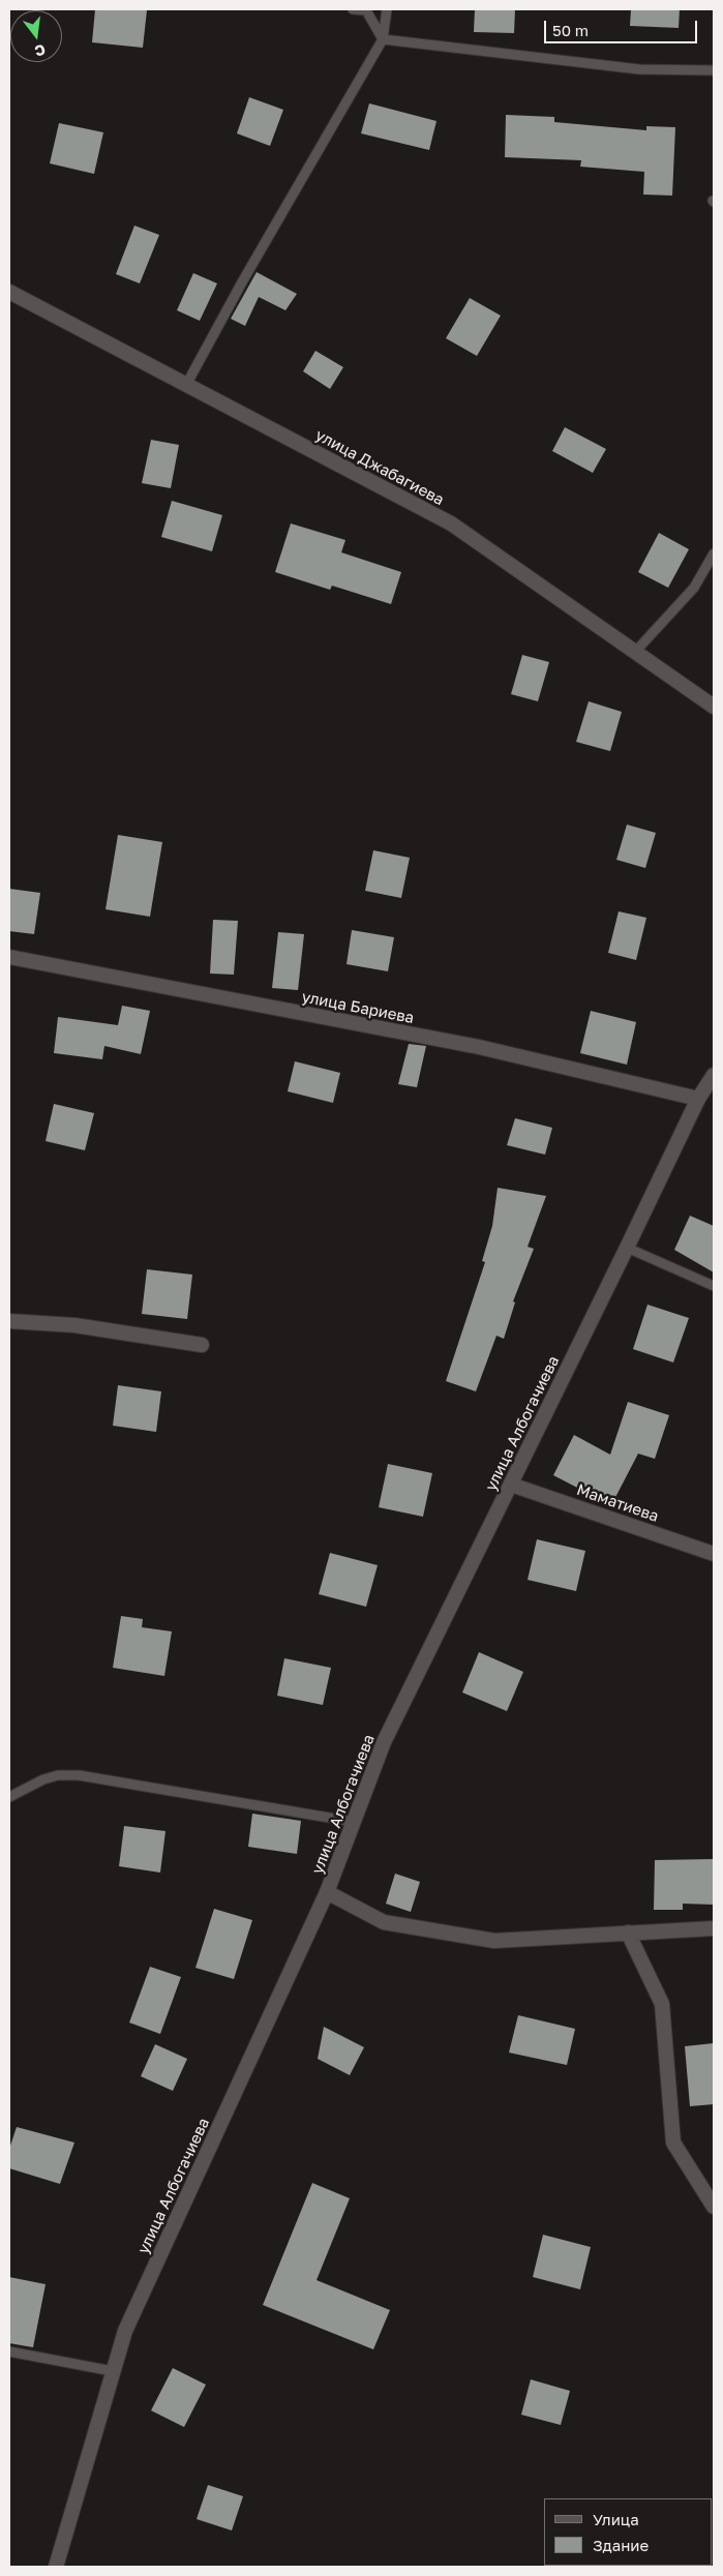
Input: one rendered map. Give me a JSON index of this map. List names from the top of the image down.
{
  "streets": {
    "street": [
      "улица Джабагиева",
      "улица Бариева",
      "улица Албогачиева",
      "Маматиева"
    ]
  },
  "crossings": [
    ["улица Бариева", "улица Албогачиева"],
    ["улица Албогачиева", "Маматиева"]
  ],
  "legend": ["Улица", "Здание"],
  "scale_bar": "50 m",
  "north": "bottom"
}
